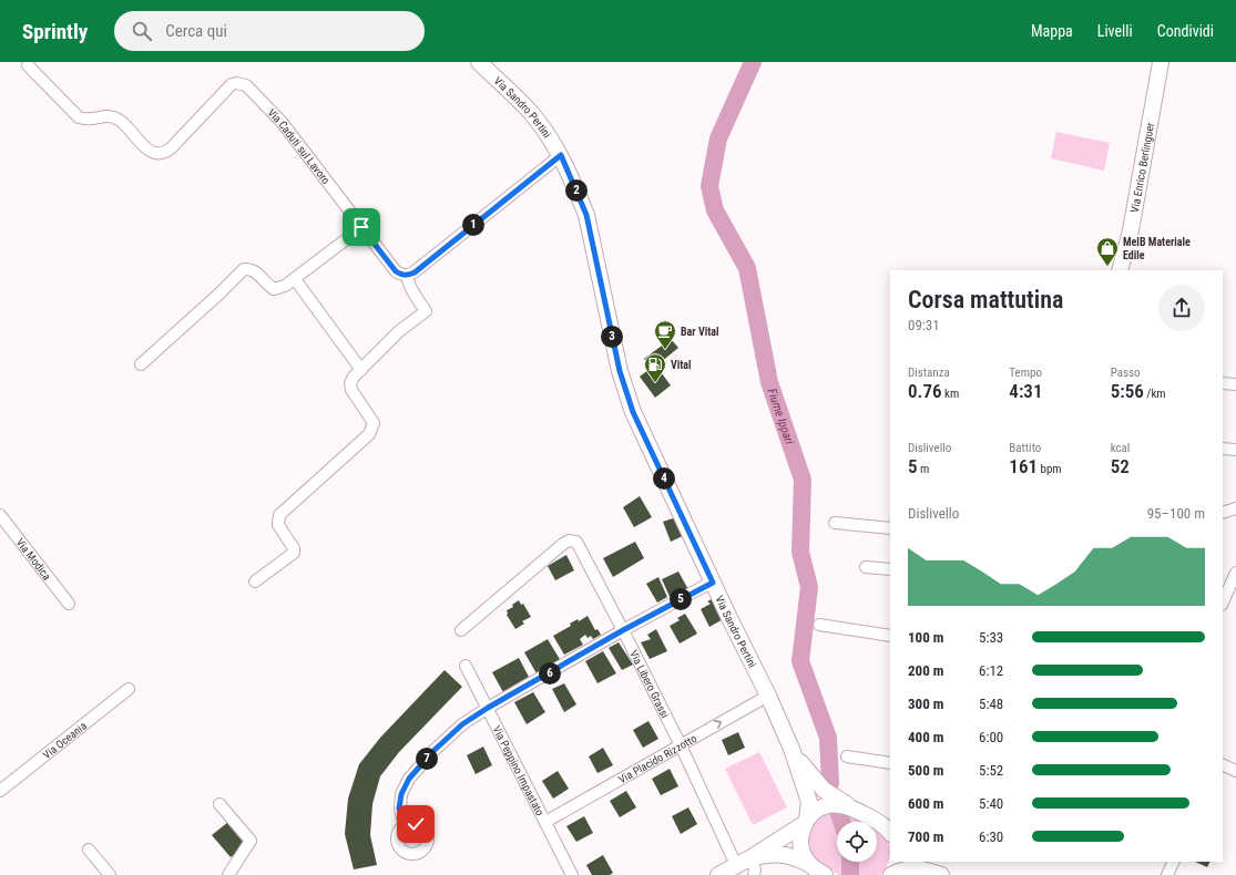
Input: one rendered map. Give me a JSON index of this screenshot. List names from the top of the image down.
{
  "streets": {
    "main road": ["Via Sandro Pertini", "Via Enrico Berlinguer"],
    "street": [
      "Via Caduti sul Lavoro",
      "Via Modica",
      "Via Libero Grassi",
      "Via Oceania",
      "Via Placido Rizzotto",
      "Via Peppino Impastato"
    ]
  },
  "crossings": [
    ["Via Sandro Pertini", "Via Placido Rizzotto"],
    ["Via Libero Grassi", "Via Placido Rizzotto"],
    ["Via Placido Rizzotto", "Via Peppino Impastato"]
  ],
  "one_way": ["Via Placido Rizzotto"],
  "water": ["Fiume Ippari"],
  "places": {
    "shop": ["MelB Materiale Edile"],
    "cafe": ["Bar Vital"],
    "fuel station": ["Vital"]
  },
  "page": {
    "header": "Sprintly",
    "search": "Cerca qui",
    "nav": ["Mappa", "Livelli", "Condividi"],
    "pins": [
      "2",
      "1",
      "3",
      "4",
      "5",
      "6",
      "7"
    ],
    "heading": ["Corsa mattutina", "09:31"],
    "stats": [
      ["Distanza", "0.76 km"],
      ["Tempo", "4:31"],
      ["Passo", "5:56 /km"],
      ["Dislivello", "5 m"],
      ["Battito", "161 bpm"],
      ["kcal", "52"]
    ],
    "chart": ["Dislivello", "95–100 m"],
    "list": [
      {
        "name": "100 m",
        "note": "5:33"
      },
      {
        "name": "200 m",
        "note": "6:12"
      },
      {
        "name": "300 m",
        "note": "5:48"
      },
      {
        "name": "400 m",
        "note": "6:00"
      },
      {
        "name": "500 m",
        "note": "5:52"
      },
      {
        "name": "600 m",
        "note": "5:40"
      },
      {
        "name": "700 m",
        "note": "6:30"
      }
    ]
  }
}
